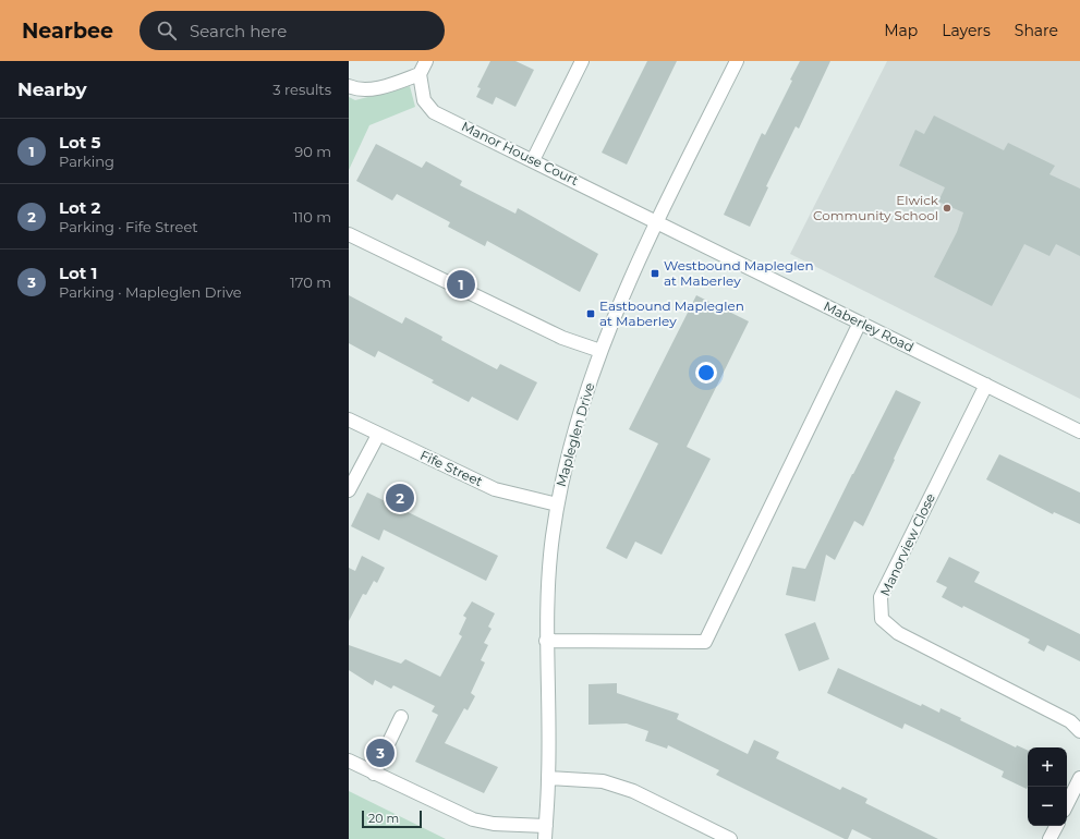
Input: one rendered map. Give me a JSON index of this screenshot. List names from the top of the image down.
{
  "streets": {
    "street": [
      "Manor House Court",
      "Maberley Road",
      "Mapleglen Drive",
      "Fife Street",
      "Manorview Close"
    ]
  },
  "crossings": [
    ["Manor House Court", "Maberley Road"],
    ["Manor House Court", "Mapleglen Drive"],
    ["Maberley Road", "Mapleglen Drive"],
    ["Maberley Road", "Manorview Close"],
    ["Mapleglen Drive", "Fife Street"]
  ],
  "places": {
    "other": ["Elwick Community School"],
    "transit": ["Westbound Mapleglen at Maberley", "Eastbound Mapleglen at Maberley"]
  },
  "scale_bar": "20 m",
  "page": {
    "header": "Nearbee",
    "search": "Search here",
    "nav": ["Map", "Layers", "Share"],
    "heading": ["Nearby", "3 results"],
    "list": [
      {
        "mark": "1",
        "name": "Lot 5",
        "note": "Parking",
        "value": "90 m"
      },
      {
        "mark": "2",
        "name": "Lot 2",
        "note": "Parking · Fife Street",
        "value": "110 m"
      },
      {
        "mark": "3",
        "name": "Lot 1",
        "note": "Parking · Mapleglen Drive",
        "value": "170 m"
      }
    ],
    "pins": ["1", "2", "3"],
    "map_buttons": ["+", "−"],
    "scale": "20 m"
  }
}
